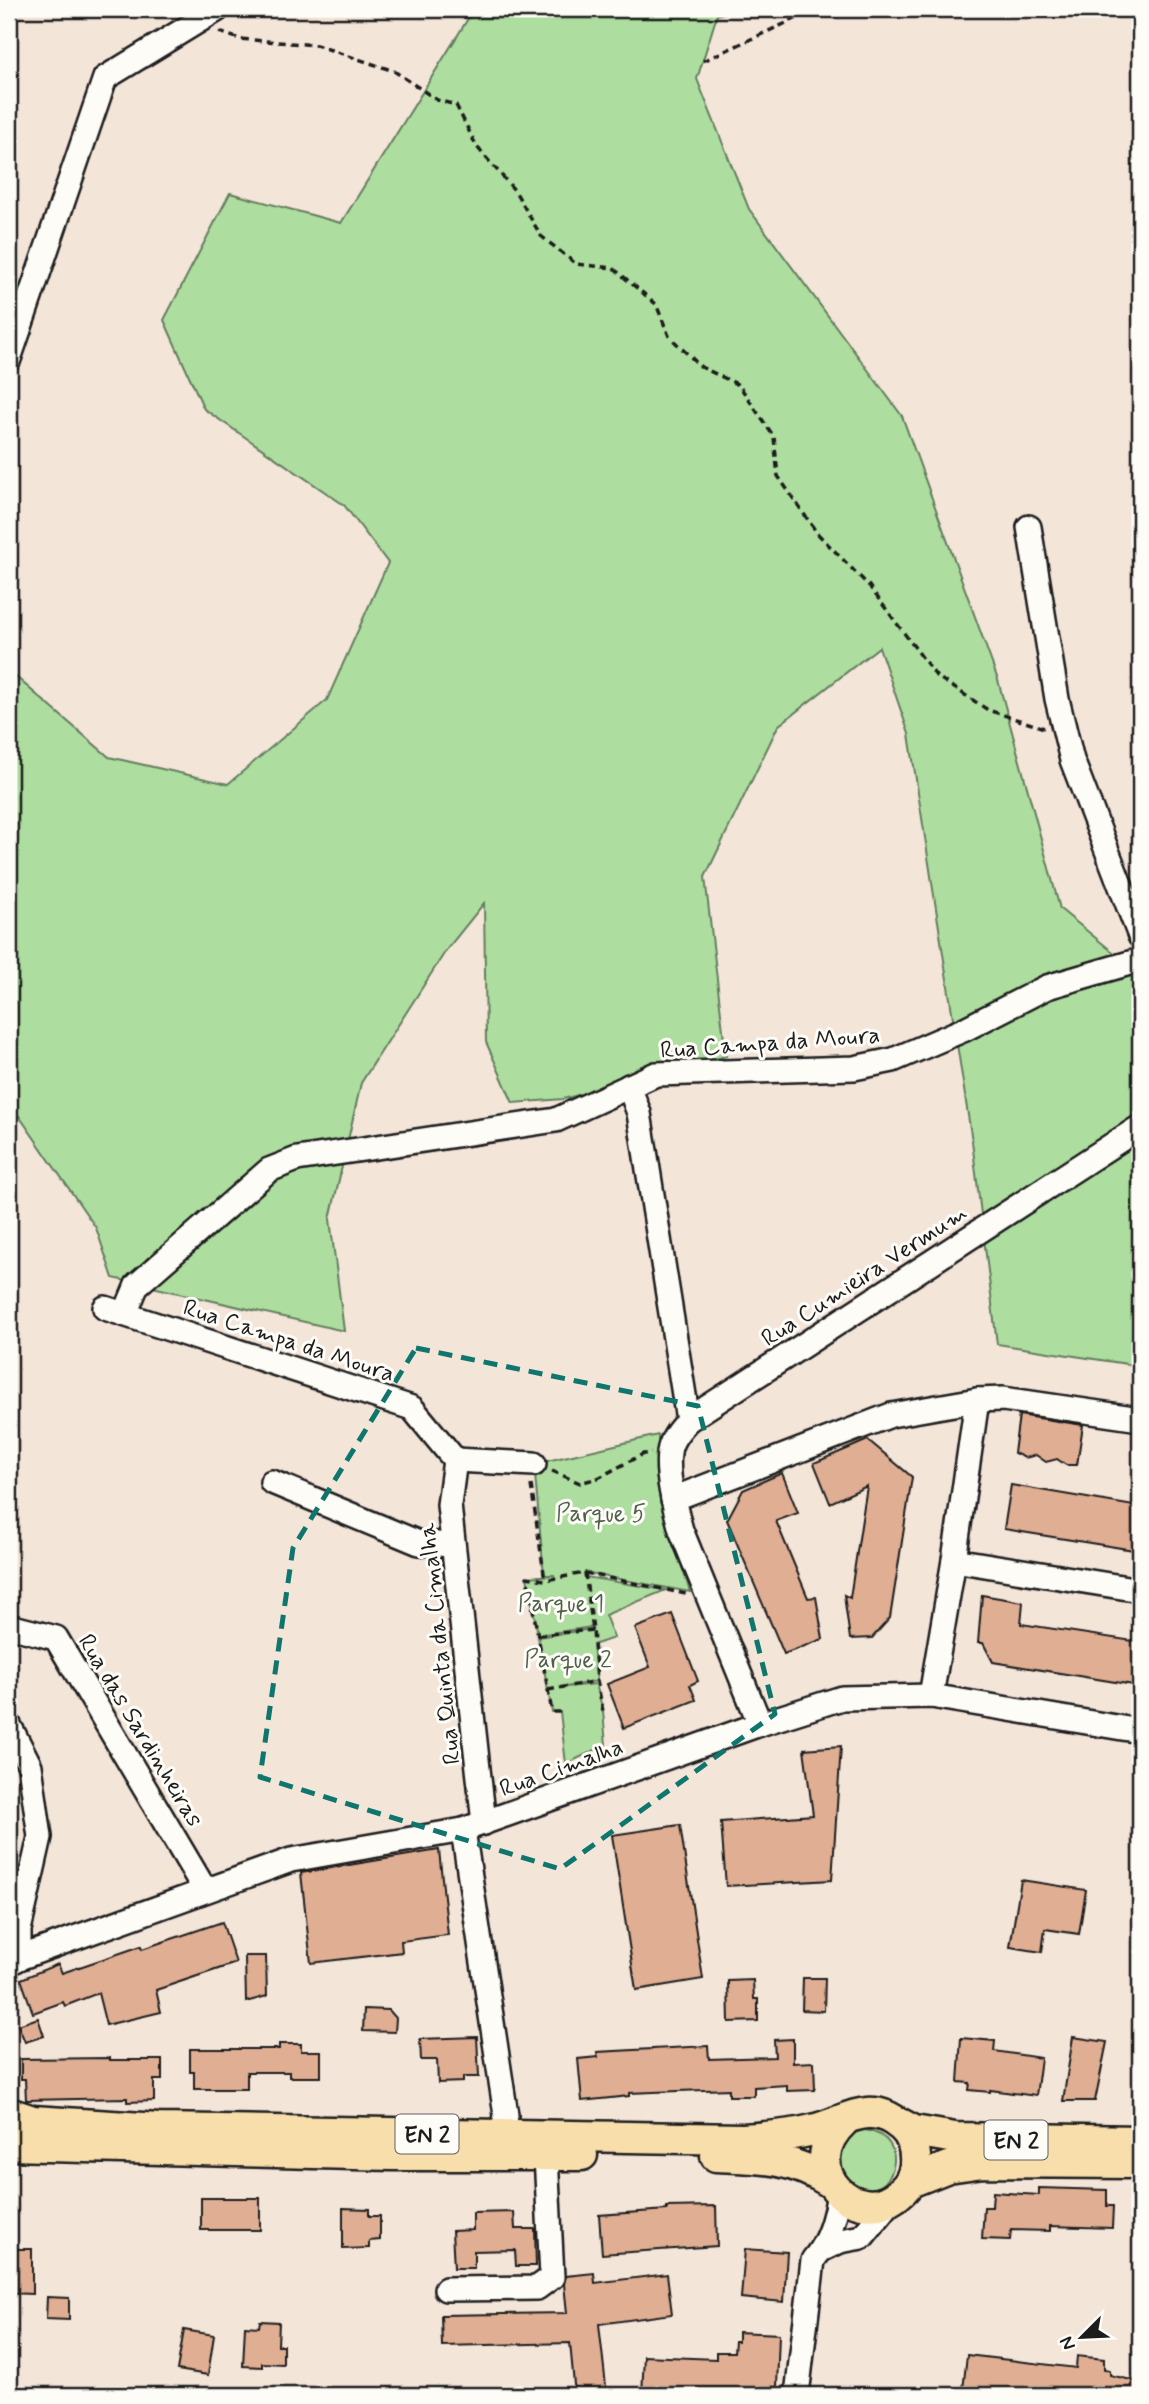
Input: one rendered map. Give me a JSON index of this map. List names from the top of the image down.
{
  "streets": {
    "main road": ["EN 2"],
    "street": [
      "Rua Campa da Moura",
      "Rua Cumieira Vermum",
      "Rua Quinta da Cimalha",
      "Rua das Sardinheiras",
      "Rua Cimalha"
    ]
  },
  "crossings": [
    ["Rua Campa da Moura", "Rua Quinta da Cimalha"],
    ["Rua Quinta da Cimalha", "Rua Cimalha"],
    ["Rua Quinta da Cimalha", "EN 2"],
    ["Rua das Sardinheiras", "Rua Cimalha"]
  ],
  "parks": ["Parque 5", "Parque 1", "Parque 2"],
  "north": "bottom left"
}
